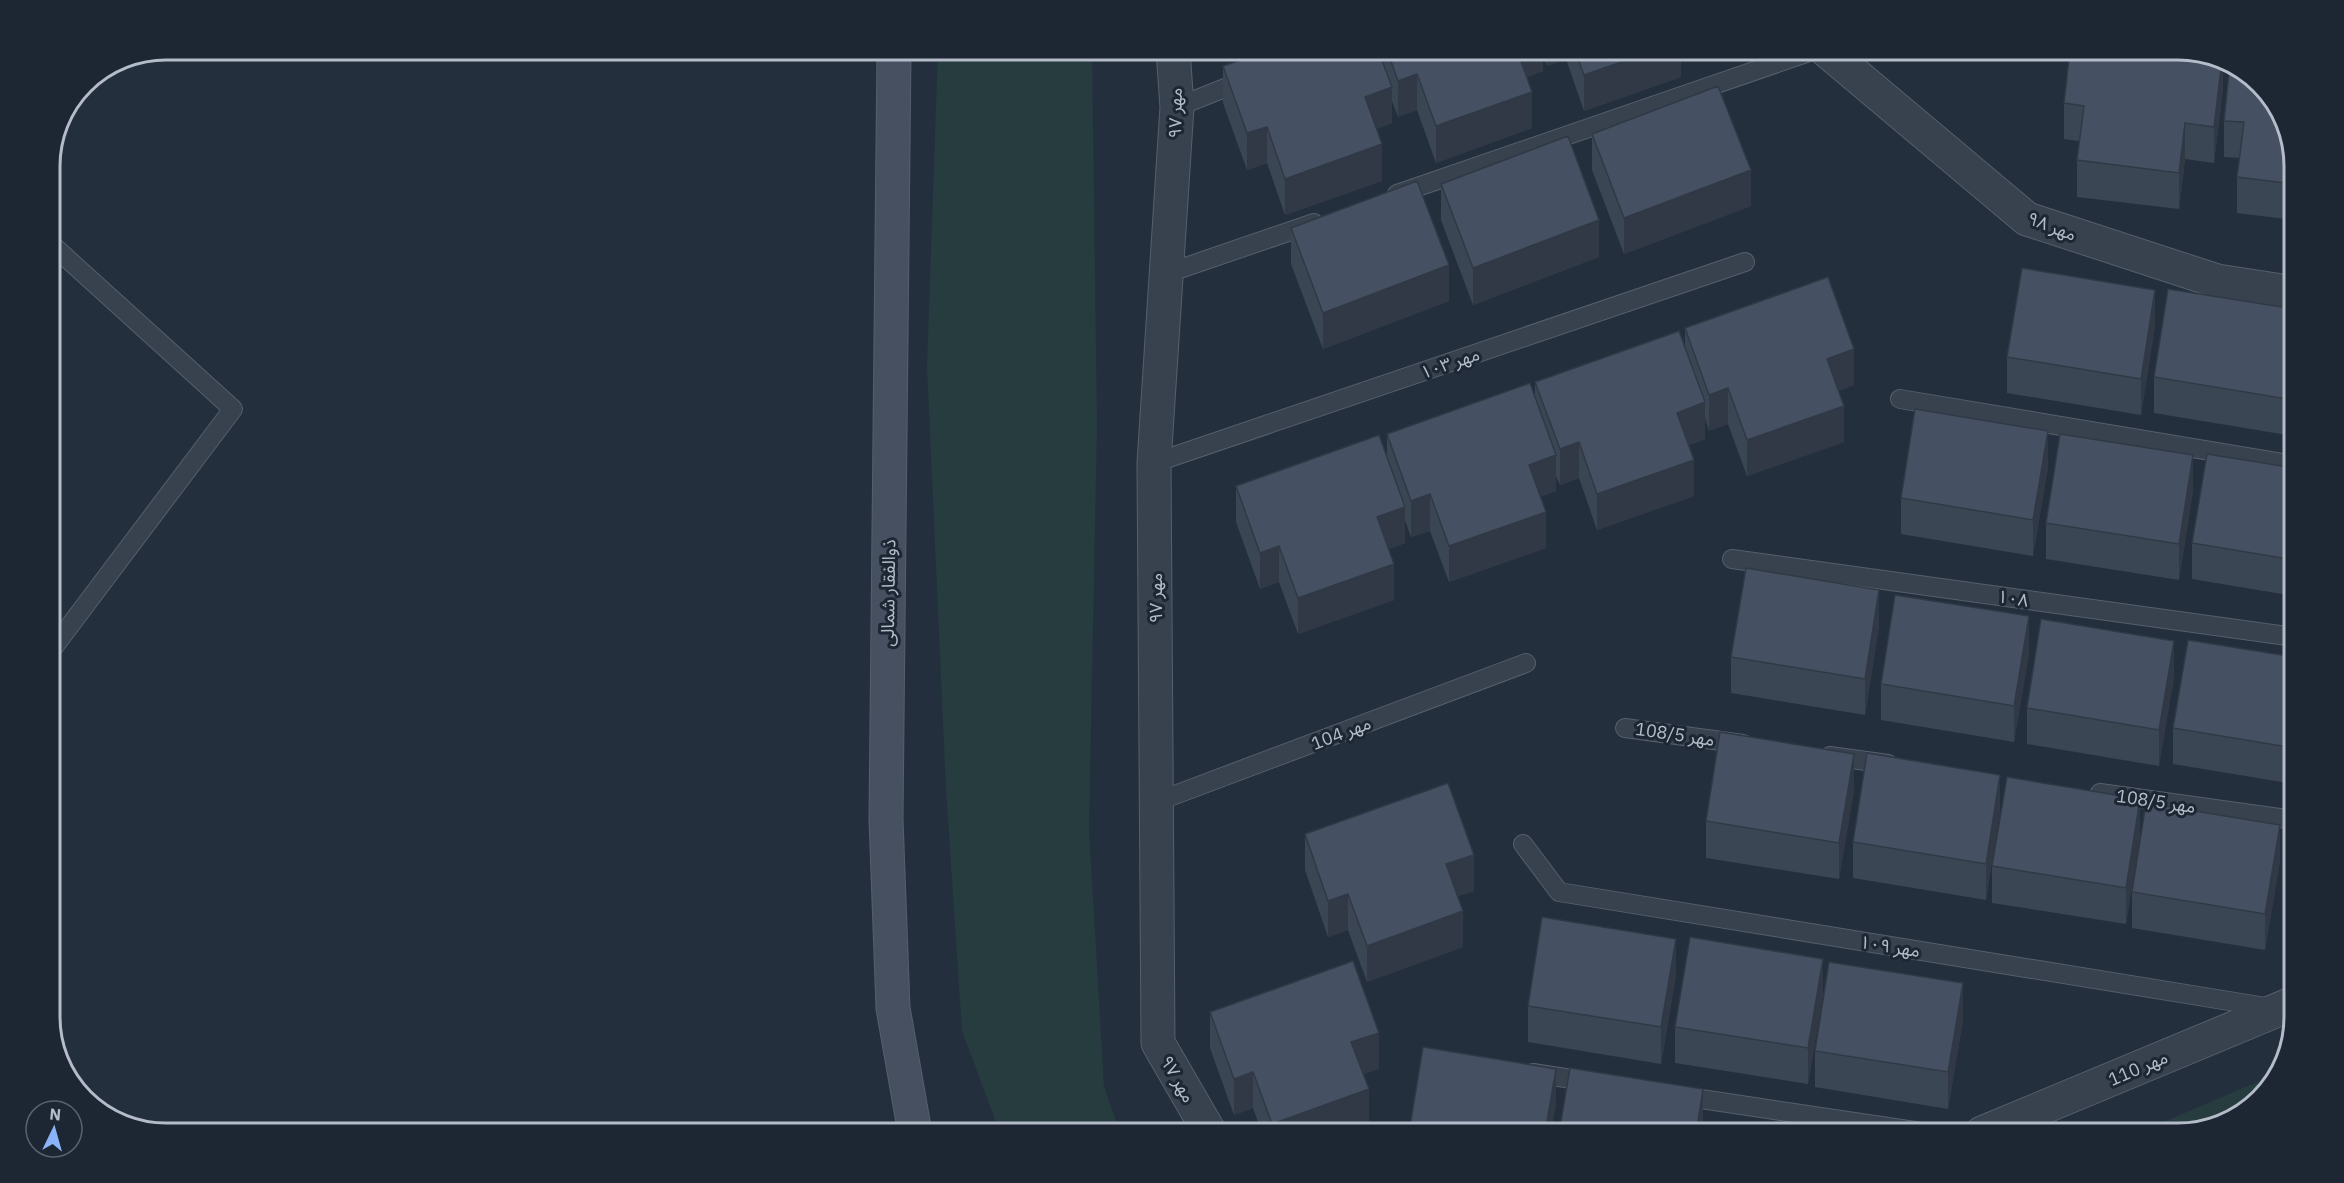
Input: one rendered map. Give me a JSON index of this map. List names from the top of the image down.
{
  "streets": {
    "street": [
      "مهر ۹۷",
      "مهر ۹۸",
      "ذوالفقار شمالی",
      "مهر 110"
    ],
    "lane": [
      "مهر ۱۰۳",
      "۱۰۸",
      "مهر 104",
      "مهر 108/5",
      "مهر ۱۰۹"
    ]
  },
  "crossings": [
    ["مهر ۹۷", "مهر ۱۰۳"],
    ["مهر ۹۷", "مهر 104"]
  ],
  "north": "top"
}
